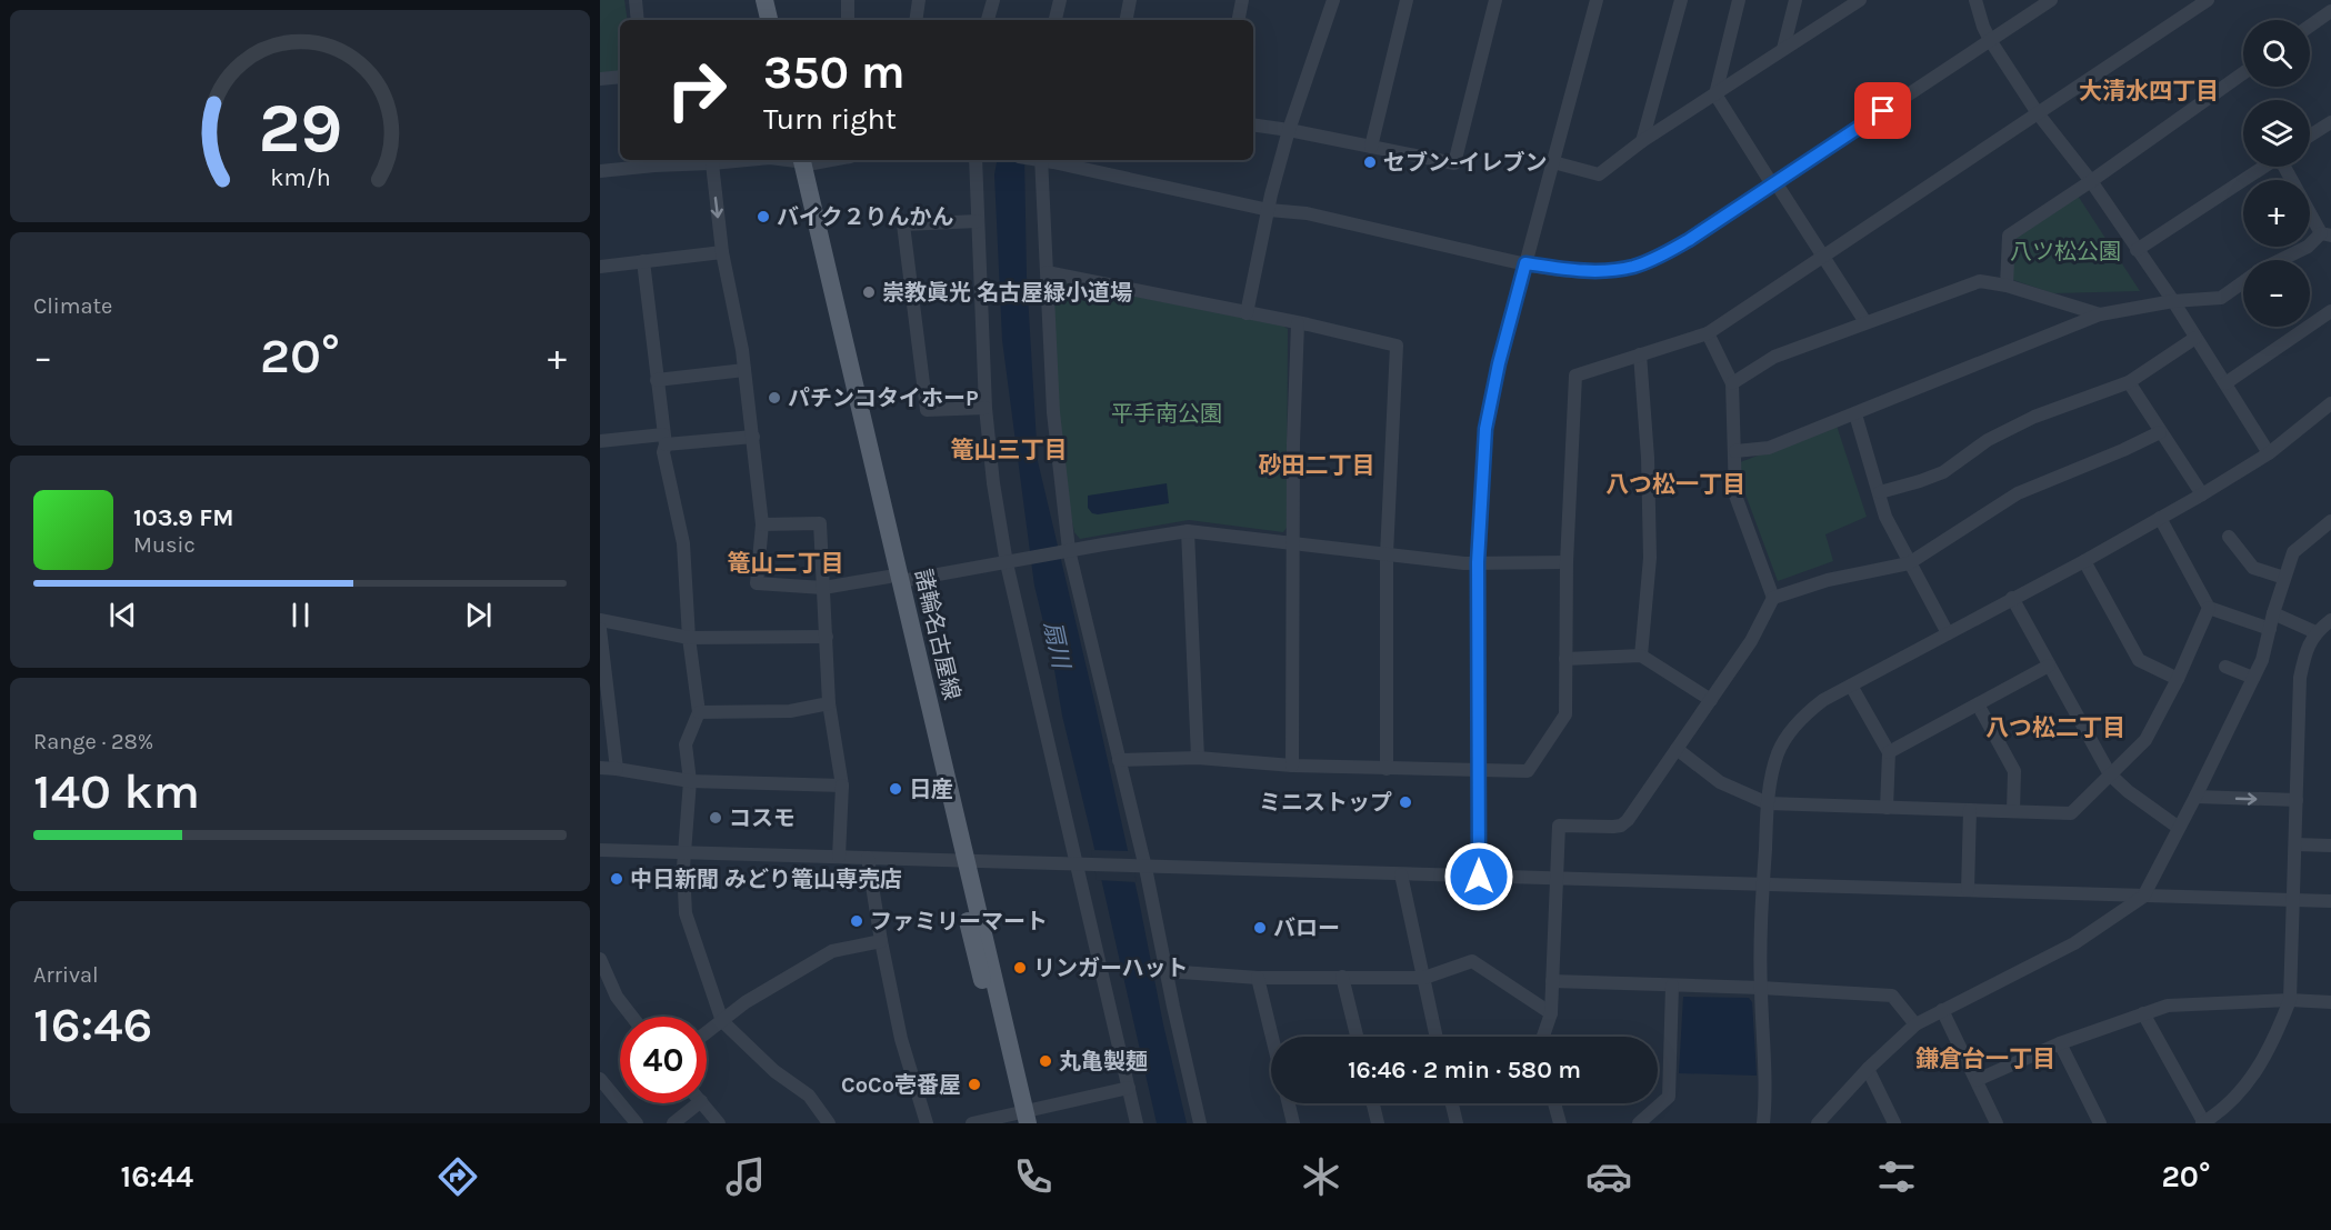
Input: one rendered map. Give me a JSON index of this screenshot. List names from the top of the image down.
{
  "streets": {
    "main road": ["諸輪名古屋線"]
  },
  "districts": [
    "大清水四丁目",
    "篭山三丁目",
    "砂田二丁目",
    "八つ松一丁目",
    "篭山二丁目",
    "八つ松二丁目",
    "鎌倉台一丁目"
  ],
  "water": ["扇川"],
  "parks": ["八ツ松公園", "平手南公園"],
  "places": [
    "セブン-イレブン",
    "バイク２りんかん",
    "崇教眞光 名古屋緑小道場",
    "パチンコタイホーP",
    "日産",
    "ミニストップ",
    "コスモ",
    "中日新聞 みどり篭山専売店",
    "ファミリーマート",
    "バロー",
    "リンガーハット",
    "丸亀製麺",
    "CoCo壱番屋"
  ],
  "page": {
    "map_buttons": ["+", "−"],
    "turn": ["350 m", "Turn right"],
    "tile": [
      "Climate",
      ["Range · 28%", "140 km"],
      ["Arrival", "16:46"]
    ],
    "heat": ["−", "20°", "+"],
    "song": ["103.9 FM", "Music"],
    "limit": "40",
    "trip": "16:46 · 2 min · 580 m",
    "tabs": ["16:44", "20°"],
    "gauge": ["29", "km/h"]
  }
}
